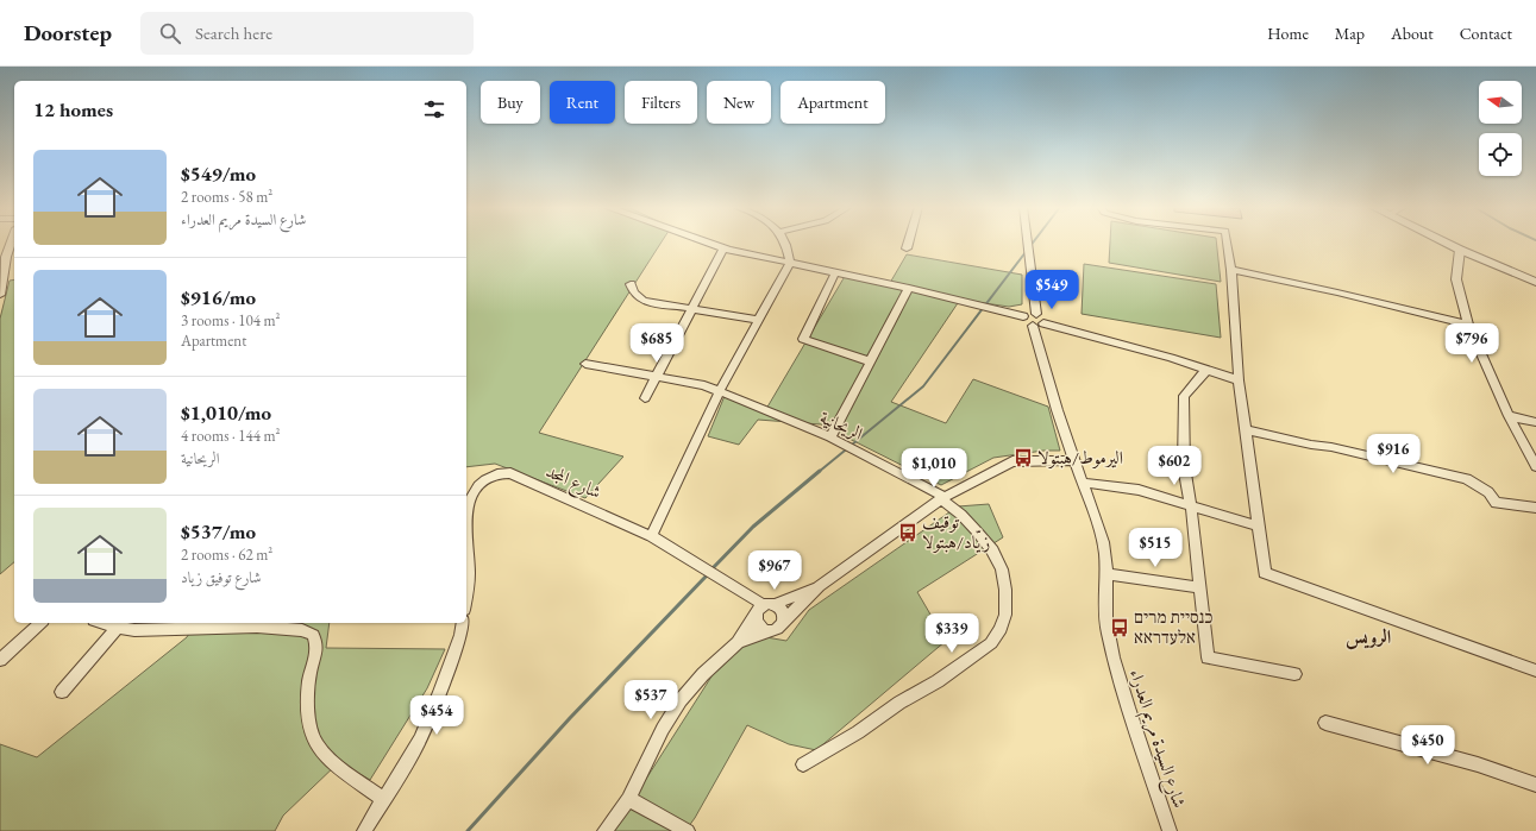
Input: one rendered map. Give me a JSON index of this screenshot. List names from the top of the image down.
{
  "streets": {
    "street": ["الريحانية", "شارع المجد", "شارع السيدة مريم العدراء"]
  },
  "districts": ["الرويس"],
  "places": {
    "bus stop": ["اليرموط/هبتولا", "توقيف زيّاد/هبتولا", "כנסיית מרים אלעדראא"]
  },
  "north": "left",
  "page": {
    "header": "Doorstep",
    "search": "Search here",
    "nav": [
      "Home",
      "Map",
      "About",
      "Contact"
    ],
    "chip": [
      "Buy",
      "Rent",
      "Filters",
      "New",
      "Apartment"
    ],
    "heading": "12 homes",
    "list": [
      {
        "name": "$549/mo",
        "note": "2 rooms · 58 m² · شارع السيدة مريم العدراء"
      },
      {
        "name": "$916/mo",
        "note": "3 rooms · 104 m² · Apartment"
      },
      {
        "name": "$1,010/mo",
        "note": "4 rooms · 144 m² · الريحانية"
      },
      {
        "name": "$537/mo",
        "note": "2 rooms · 62 m² · شارع توفيق زياد"
      }
    ],
    "price": [
      "$549",
      "$685",
      "$796",
      "$916",
      "$602",
      "$1,010",
      "$515",
      "$967",
      "$339",
      "$537",
      "$454",
      "$450"
    ]
  }
}
